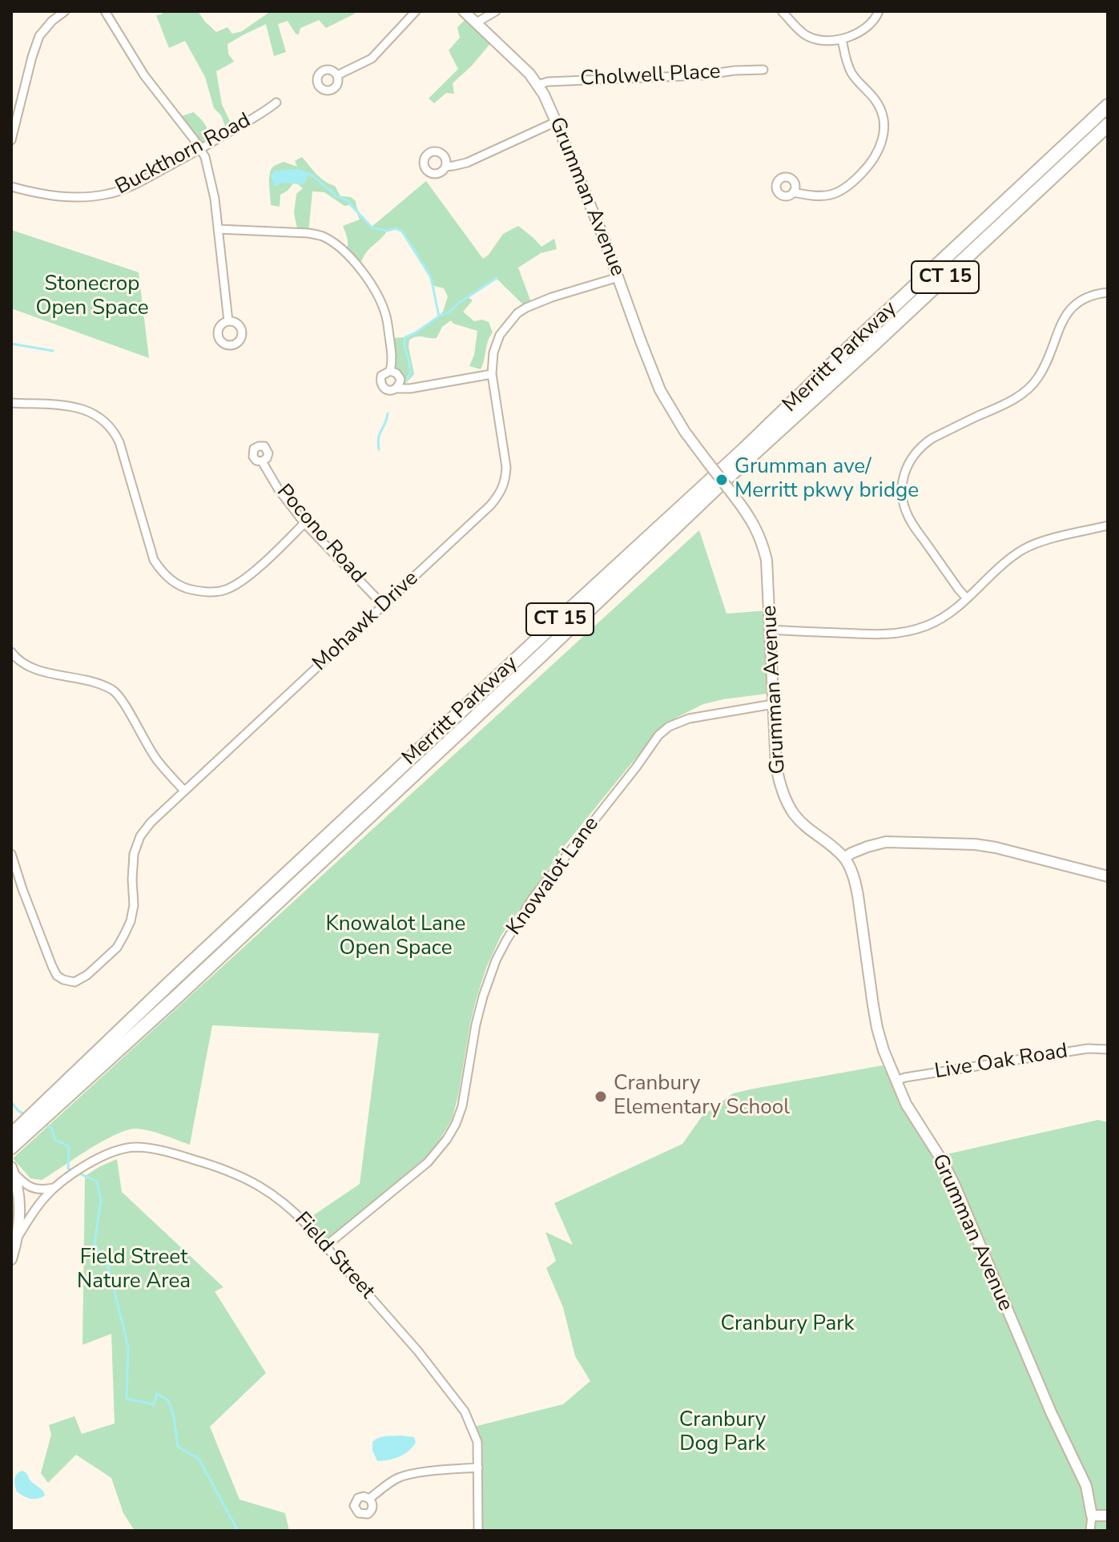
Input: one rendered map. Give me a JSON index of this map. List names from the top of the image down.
{
  "streets": {
    "highway": ["CT 15", "Merritt Parkway"],
    "street": [
      "Cholwell Place",
      "Buckthorn Road",
      "Grumman Avenue",
      "Pocono Road",
      "Mohawk Drive",
      "Knowalot Lane",
      "Live Oak Road",
      "Field Street"
    ]
  },
  "crossings": [
    ["Cholwell Place", "Grumman Avenue"],
    ["Grumman Avenue", "Mohawk Drive"],
    ["Grumman Avenue", "Knowalot Lane"],
    ["Grumman Avenue", "Live Oak Road"],
    ["Pocono Road", "Mohawk Drive"],
    ["Knowalot Lane", "Field Street"]
  ],
  "parks": [
    "Stonecrop Open Space",
    "Knowalot Lane Open Space",
    "Field Street Nature Area",
    "Cranbury Park",
    "Cranbury Dog Park"
  ],
  "places": ["Grumman ave/ Merritt pkwy bridge", "Cranbury Elementary School"]
}
